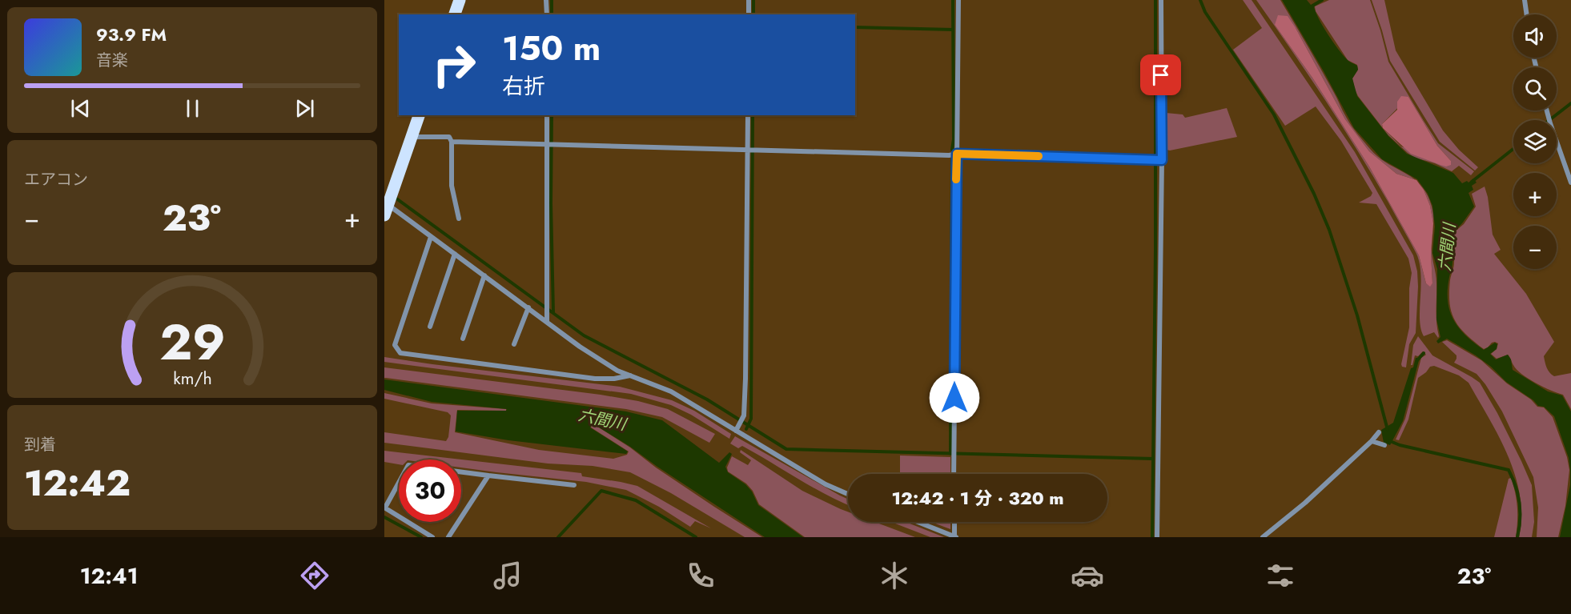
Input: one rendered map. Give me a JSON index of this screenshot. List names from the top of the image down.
{
  "water": ["六間川"],
  "page": {
    "map_buttons": ["+", "−"],
    "turn": ["150 m", "右折"],
    "song": ["93.9 FM", "音楽"],
    "tile": [
      "エアコン",
      ["到着", "12:42"]
    ],
    "heat": ["−", "23°", "+"],
    "limit": "30",
    "trip": "12:42 · 1 分 · 320 m",
    "tabs": ["12:41", "23°"],
    "gauge": ["29", "km/h"]
  }
}
